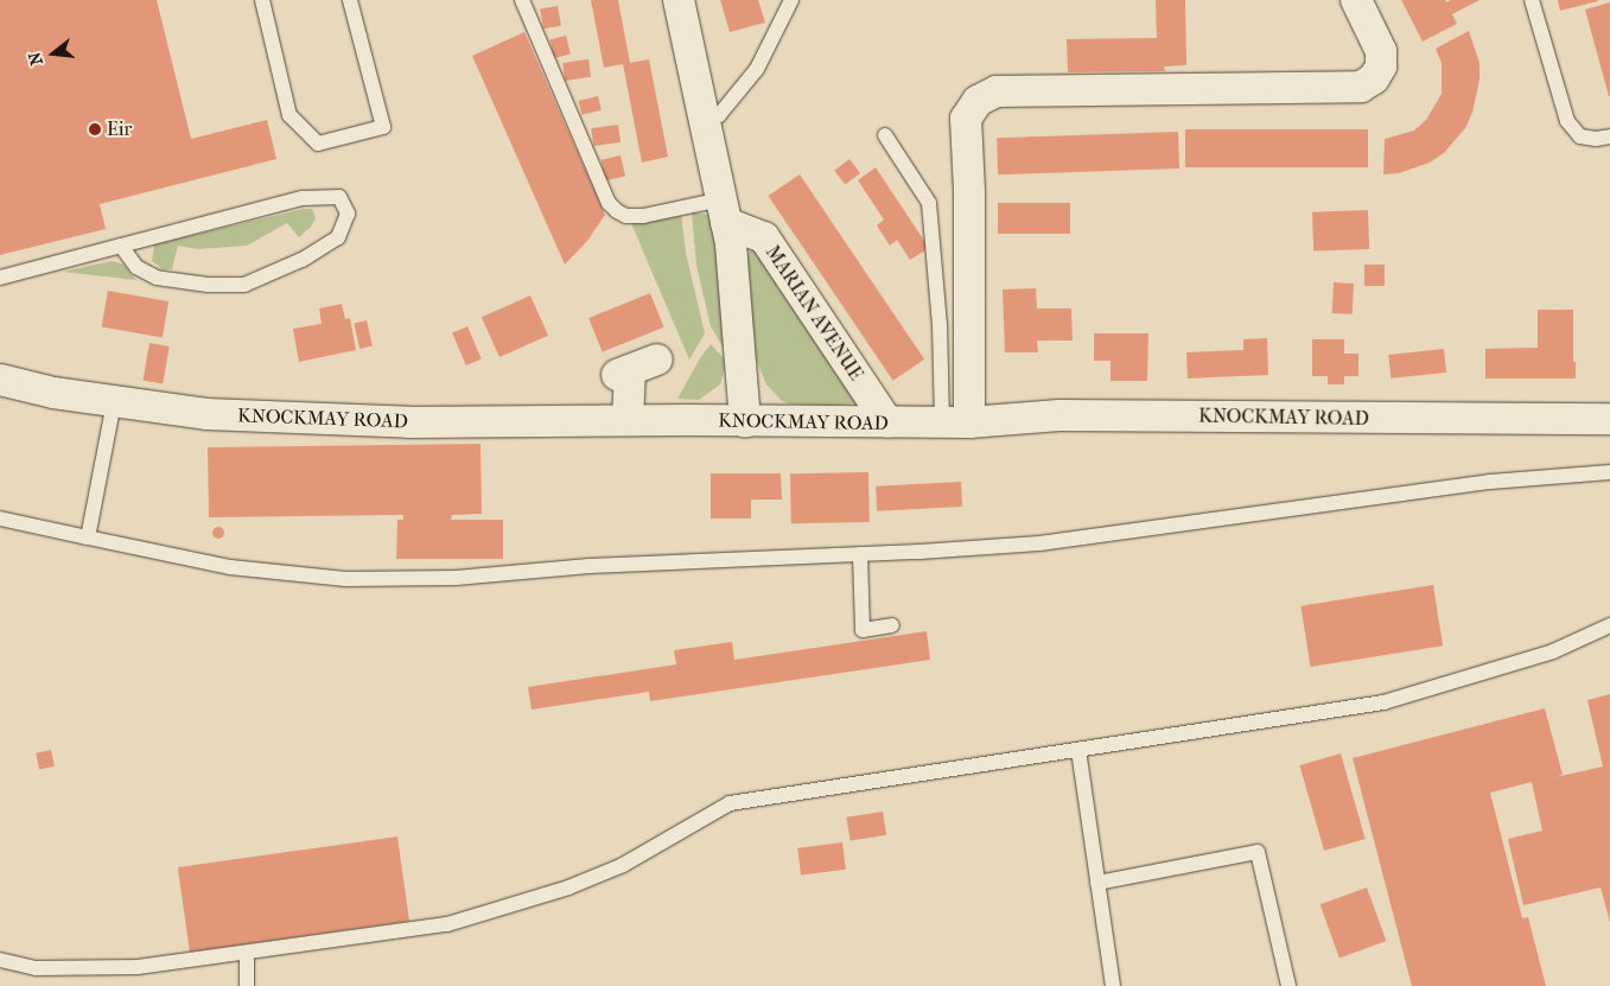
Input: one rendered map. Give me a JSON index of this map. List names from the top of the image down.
{
  "streets": {
    "street": ["MARIAN AVENUE", "KNOCKMAY ROAD"]
  },
  "crossings": [
    ["MARIAN AVENUE", "KNOCKMAY ROAD"]
  ],
  "places": ["Eir"],
  "north": "left"
}
